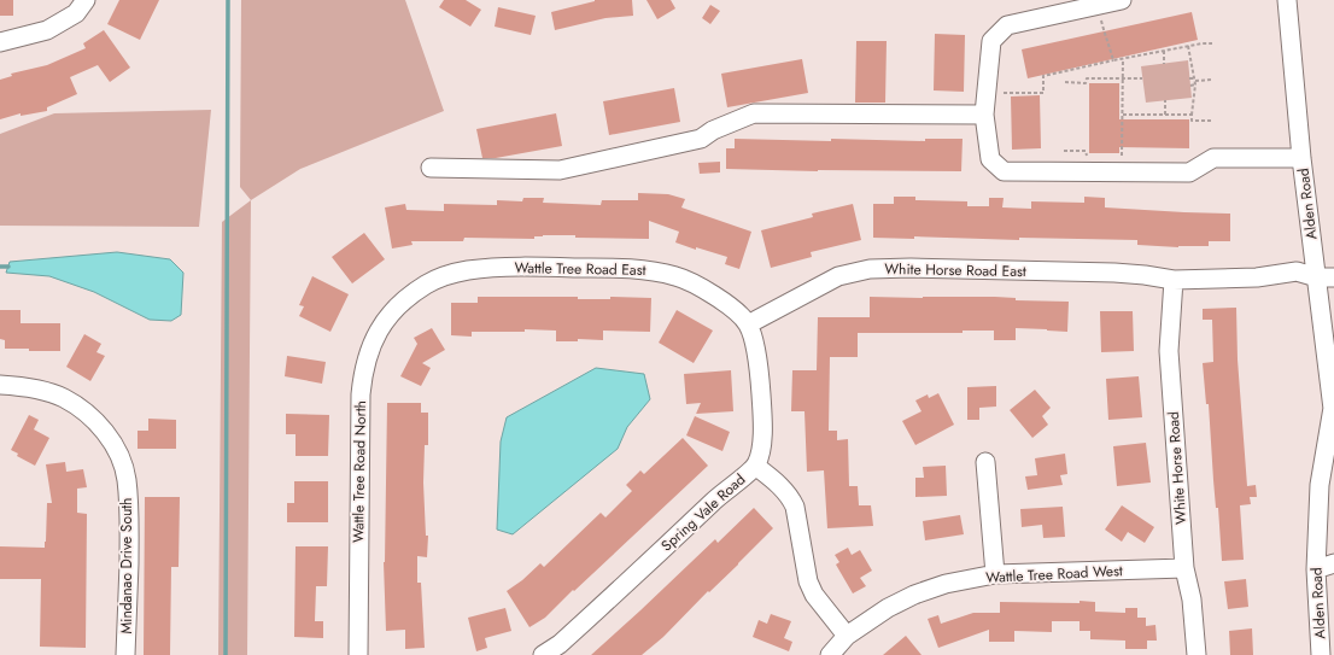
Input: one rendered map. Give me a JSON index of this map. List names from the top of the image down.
{
  "streets": {
    "street": [
      "Alden Road",
      "Wattle Tree Road East",
      "White Horse Road East",
      "White Horse Road",
      "Wattle Tree Road North",
      "Spring Vale Road",
      "Mindanao Drive South",
      "Wattle Tree Road West"
    ]
  },
  "crossings": [
    ["Alden Road", "White Horse Road East"],
    ["Wattle Tree Road East", "White Horse Road East"],
    ["Wattle Tree Road East", "Wattle Tree Road North"],
    ["Wattle Tree Road East", "Spring Vale Road"],
    ["White Horse Road East", "White Horse Road"],
    ["White Horse Road East", "Spring Vale Road"],
    ["White Horse Road", "Wattle Tree Road West"]
  ]
}
